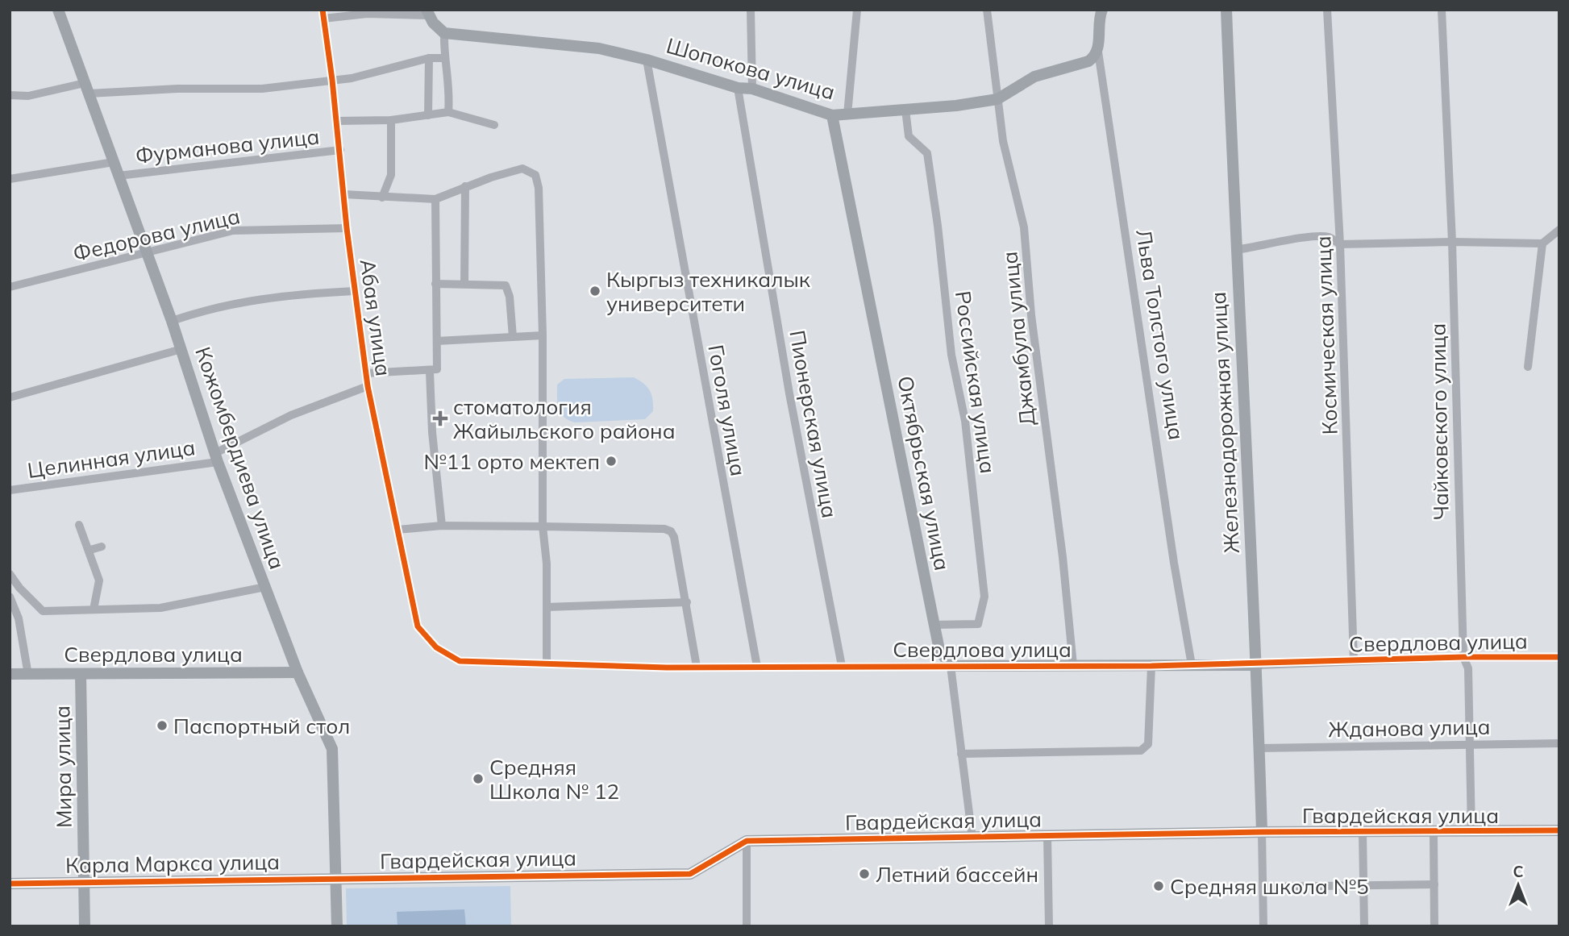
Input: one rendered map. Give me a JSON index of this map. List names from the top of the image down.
{
  "streets": {
    "street": [
      "Шопокова улица",
      "Фурманова улица",
      "Федорова улица",
      "Абая улица",
      "Льва Толстого улица",
      "Космическая улица",
      "Джамбула улица",
      "Российская улица",
      "Гоголя улица",
      "Чайковского улица",
      "Железнодорожная улица",
      "Пионерская улица",
      "Кожомбердиева улица",
      "Целинная улица",
      "Октябрьская улица",
      "Свердлова улица",
      "Жданова улица",
      "Мира улица",
      "Гвардейская улица",
      "Карла Маркса улица"
    ]
  },
  "crossings": [
    ["Шопокова улица", "Льва Толстого улица"],
    ["Шопокова улица", "Джамбула улица"],
    ["Шопокова улица", "Российская улица"],
    ["Шопокова улица", "Гоголя улица"],
    ["Шопокова улица", "Пионерская улица"],
    ["Шопокова улица", "Октябрьская улица"],
    ["Фурманова улица", "Абая улица"],
    ["Фурманова улица", "Кожомбердиева улица"],
    ["Федорова улица", "Абая улица"],
    ["Федорова улица", "Кожомбердиева улица"],
    ["Абая улица", "Целинная улица"],
    ["Абая улица", "Свердлова улица"],
    ["Льва Толстого улица", "Свердлова улица"],
    ["Космическая улица", "Свердлова улица"],
    ["Джамбула улица", "Свердлова улица"],
    ["Российская улица", "Октябрьская улица"],
    ["Гоголя улица", "Свердлова улица"],
    ["Чайковского улица", "Свердлова улица"],
    ["Чайковского улица", "Жданова улица"],
    ["Чайковского улица", "Гвардейская улица"],
    ["Железнодорожная улица", "Свердлова улица"],
    ["Железнодорожная улица", "Жданова улица"],
    ["Железнодорожная улица", "Гвардейская улица"],
    ["Пионерская улица", "Свердлова улица"],
    ["Кожомбердиева улица", "Целинная улица"],
    ["Кожомбердиева улица", "Свердлова улица"],
    ["Кожомбердиева улица", "Гвардейская улица"],
    ["Кожомбердиева улица", "Карла Маркса улица"],
    ["Октябрьская улица", "Свердлова улица"],
    ["Октябрьская улица", "Гвардейская улица"],
    ["Свердлова улица", "Мира улица"],
    ["Мира улица", "Карла Маркса улица"],
    ["Гвардейская улица", "Карла Маркса улица"]
  ],
  "places": {
    "other": [
      "Кыргыз техникалык университети",
      "№11 орто мектеп",
      "Паспортный стол",
      "Средняя Школа № 12",
      "Летний бассейн",
      "Средняя школа №5"
    ],
    "health": ["стоматология Жайыльского района"]
  },
  "north": "top"
}
